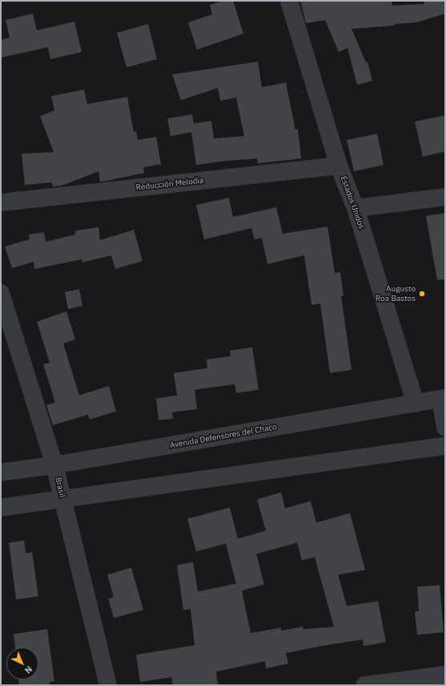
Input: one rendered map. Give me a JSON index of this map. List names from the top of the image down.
{
  "streets": {
    "street": [
      "Reducción Melodia",
      "Estados Unidos",
      "Avenida Defensores del Chaco",
      "Brasil"
    ]
  },
  "crossings": [
    ["Reducción Melodia", "Estados Unidos"],
    ["Estados Unidos", "Avenida Defensores del Chaco"],
    ["Avenida Defensores del Chaco", "Brasil"]
  ],
  "places": ["Augusto Roa Bastos"],
  "north": "bottom right"
}
